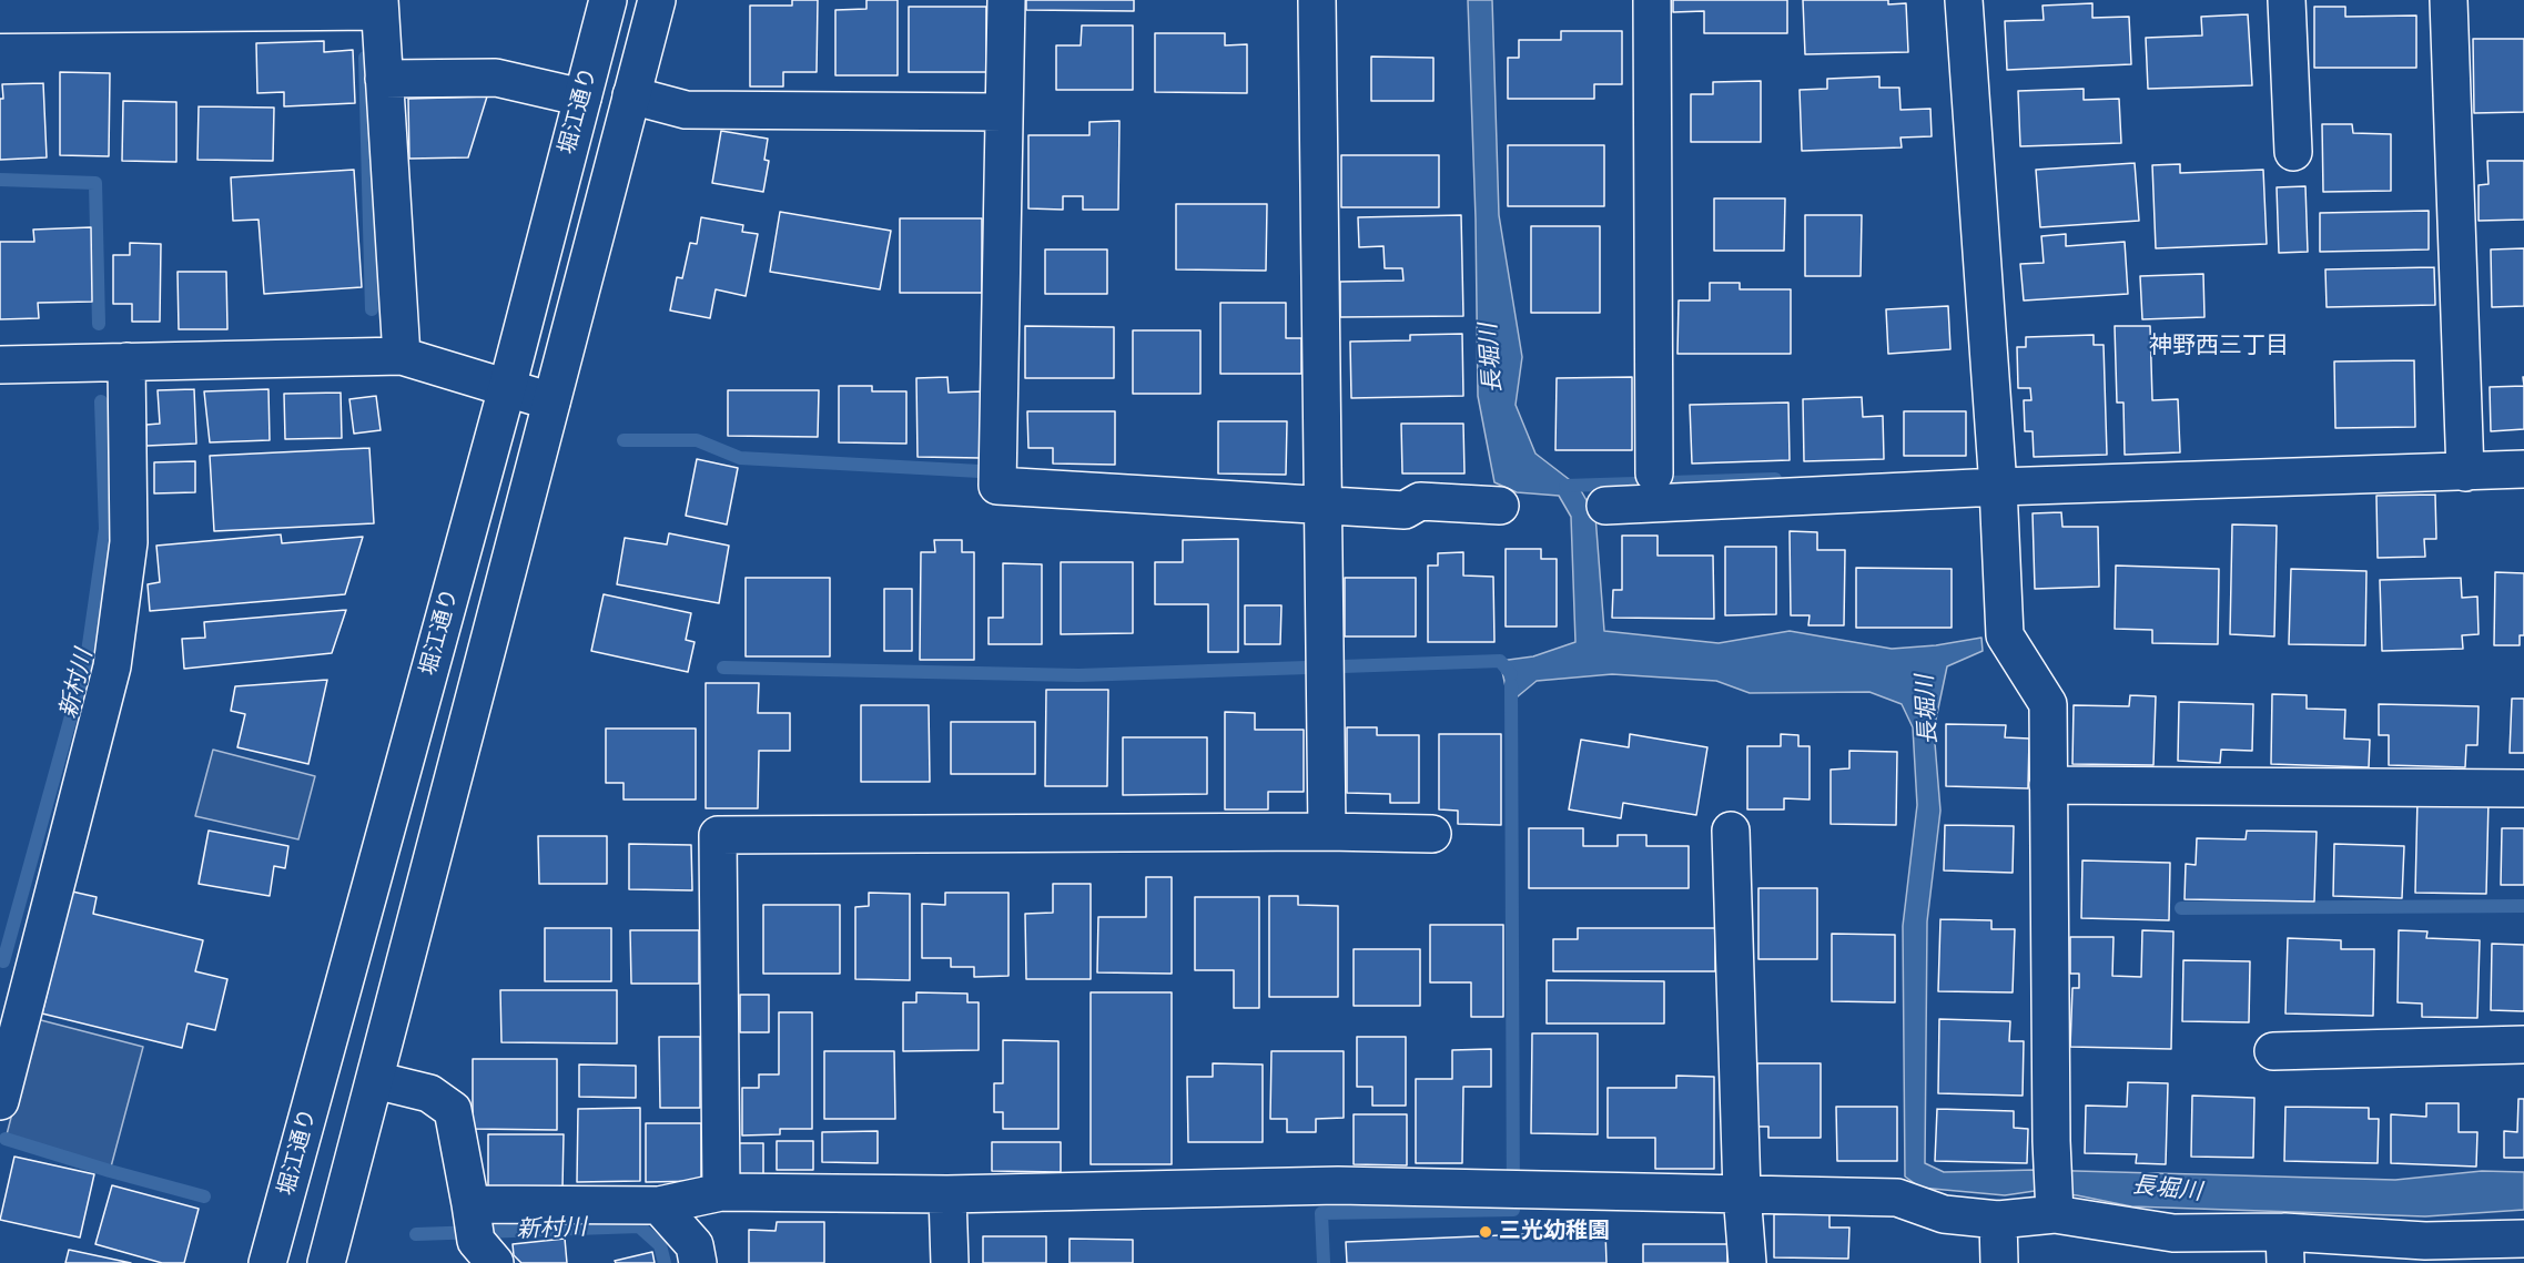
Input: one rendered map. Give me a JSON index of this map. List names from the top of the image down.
{
  "streets": {
    "main road": ["堀江通り"]
  },
  "districts": ["神野西三丁目"],
  "water": ["長堀川", "新村川"],
  "places": ["三光幼稚園"]
}
